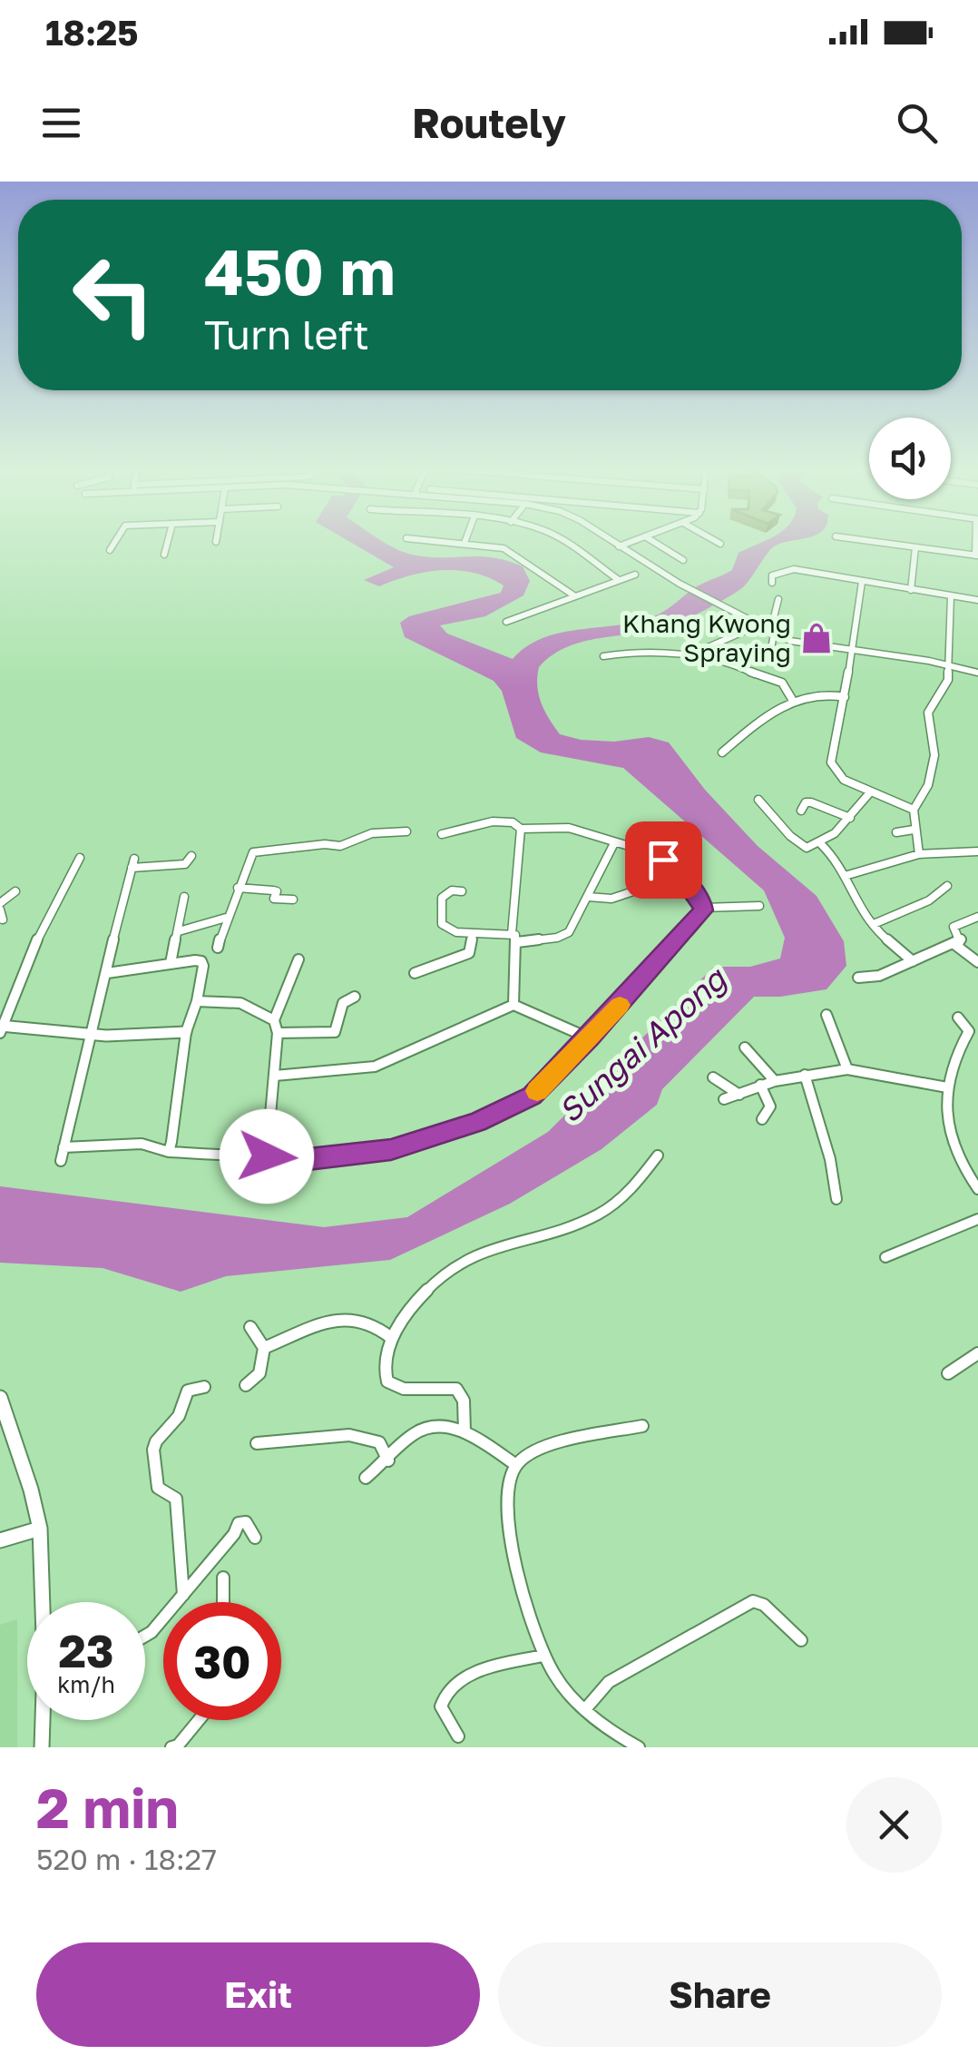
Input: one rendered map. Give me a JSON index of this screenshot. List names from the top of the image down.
{
  "water": ["Sungai Apong"],
  "places": {
    "shop": ["Khang Kwong Spraying"]
  },
  "page": {
    "status": "18:25",
    "header": "Routely",
    "turn": ["450 m", "Turn left"],
    "speed": "23 km/h",
    "limit": "30",
    "heading": ["2 min", "520 m · 18:27"],
    "buttons": ["Exit", "Share"]
  }
}
